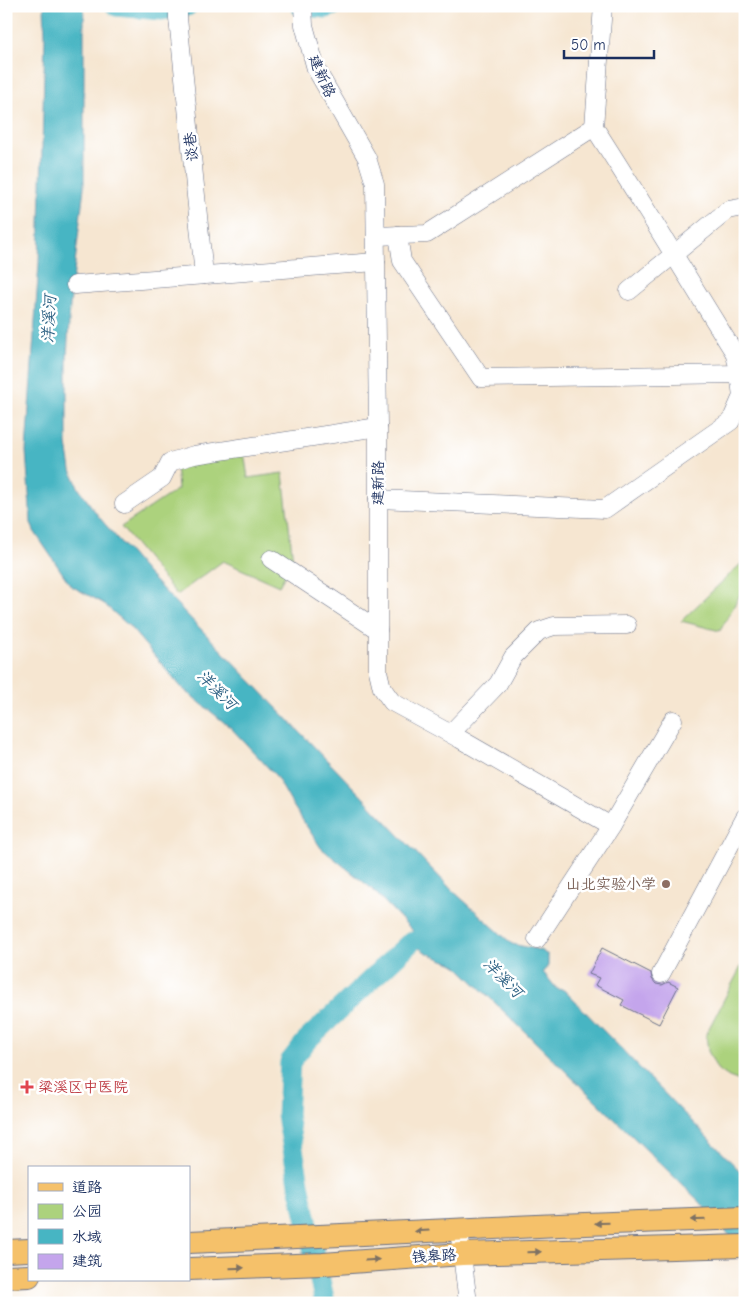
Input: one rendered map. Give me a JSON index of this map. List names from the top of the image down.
{
  "streets": {
    "main road": ["钱皋路"],
    "street": ["建新路", "谈巷"]
  },
  "water": ["洋溪河"],
  "places": {
    "other": ["山北实验小学"],
    "health": ["梁溪区中医院"]
  },
  "legend": [
    "道路",
    "公园",
    "水域",
    "建筑"
  ],
  "scale_bar": "50 m"
}
